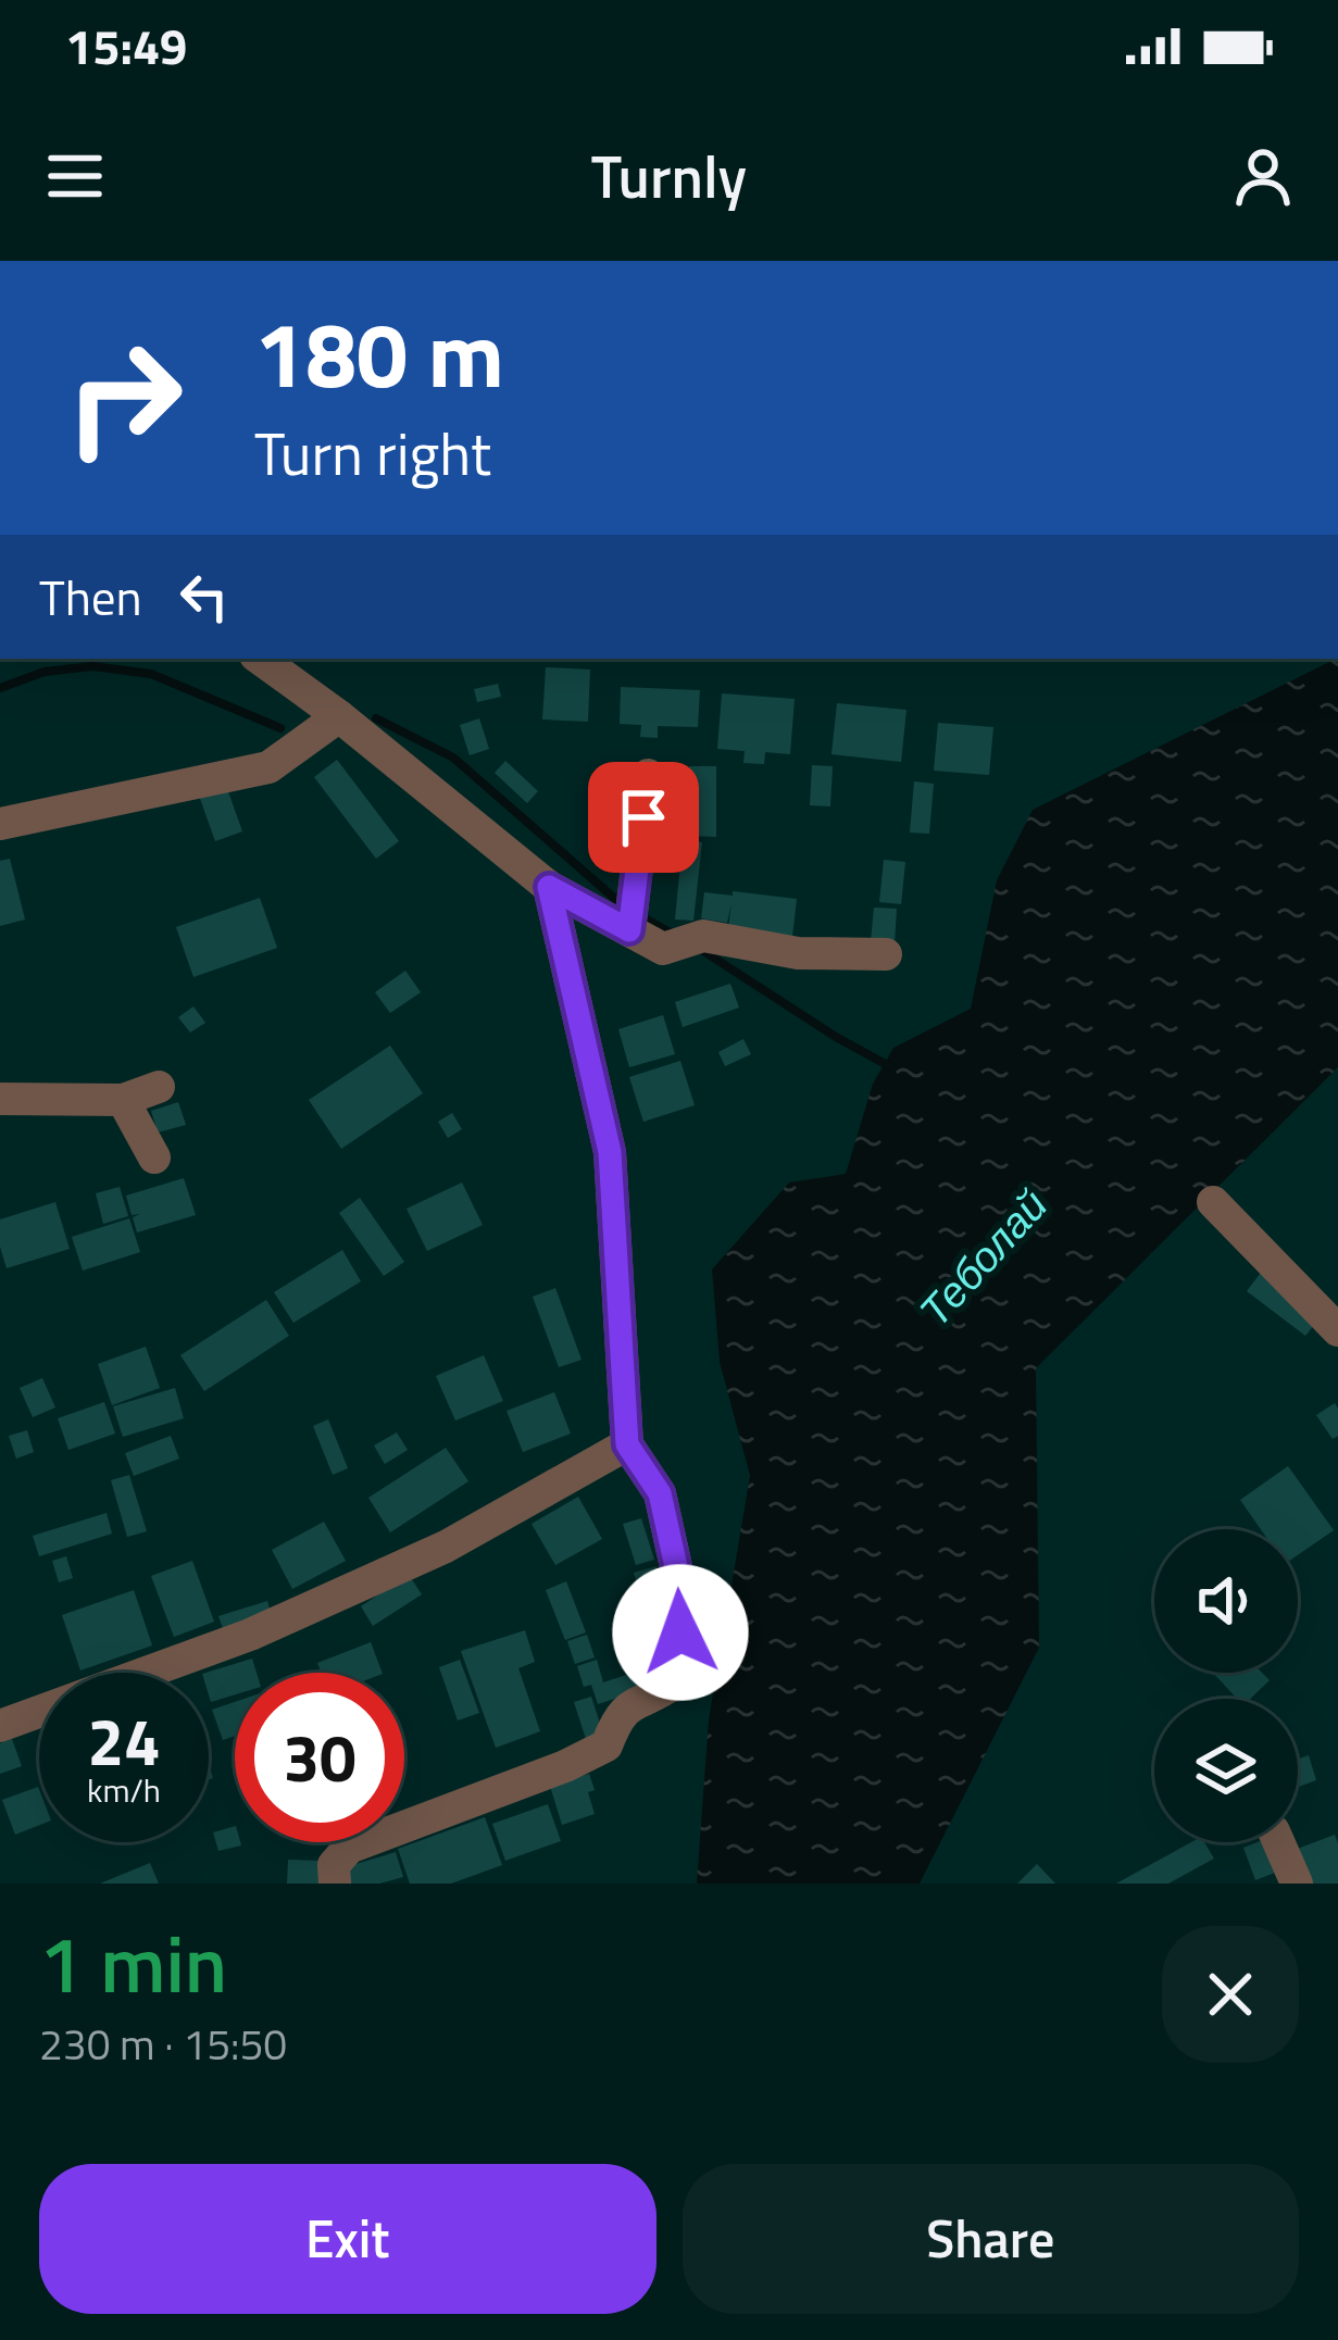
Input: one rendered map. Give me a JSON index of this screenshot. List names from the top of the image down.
{
  "water": ["Теболай"],
  "page": {
    "status": "15:49",
    "header": "Turnly",
    "turn": ["180 m", "Turn right"],
    "then": "Then",
    "speed": "24 km/h",
    "limit": "30",
    "heading": ["1 min", "230 m · 15:50"],
    "buttons": ["Exit", "Share"]
  }
}
